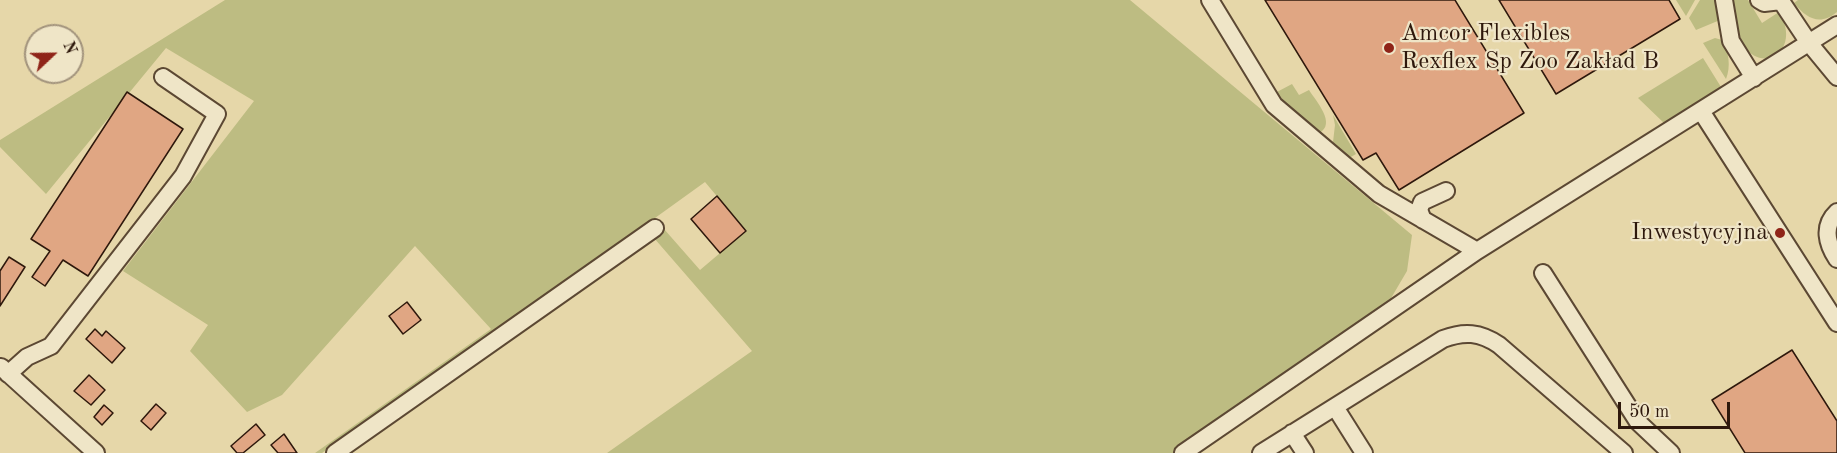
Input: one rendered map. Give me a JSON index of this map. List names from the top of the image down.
{
  "places": ["Amcor Flexibles Rexflex Sp Zoo Zakład B", "Inwestycyjna"],
  "scale_bar": "50 m",
  "north": "right"
}
